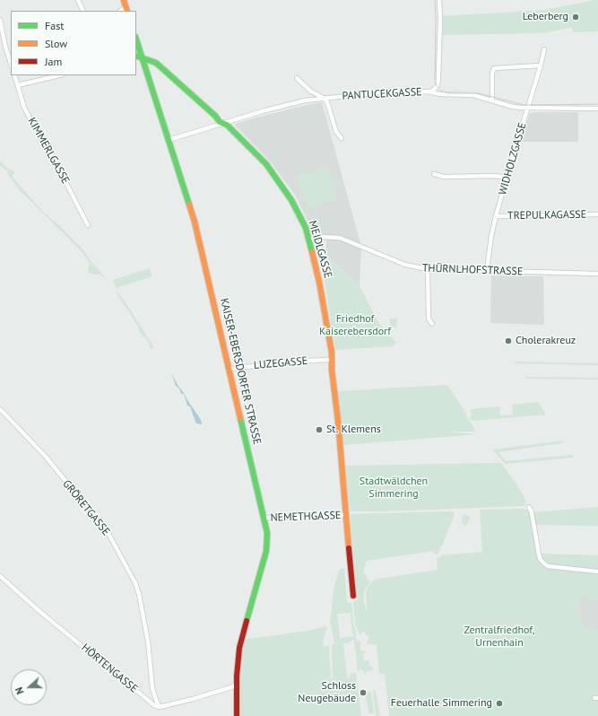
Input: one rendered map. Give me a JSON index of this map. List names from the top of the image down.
{
  "streets": {
    "main road": ["MEIDLGASSE", "KAISER-EBERSDORFER STRASSE"],
    "street": [
      "PANTUCEKGASSE",
      "KIMMERLGASSE",
      "WIDHOLZGASSE",
      "TREPULKAGASSE",
      "THÜRNLHOFSTRASSE",
      "LUZEGASSE",
      "GRÖRETGASSE",
      "NEMETHGASSE",
      "HÖRTENGASSE"
    ]
  },
  "crossings": [
    ["PANTUCEKGASSE", "WIDHOLZGASSE"],
    ["PANTUCEKGASSE", "MEIDLGASSE"],
    ["PANTUCEKGASSE", "KAISER-EBERSDORFER STRASSE"],
    ["WIDHOLZGASSE", "TREPULKAGASSE"],
    ["WIDHOLZGASSE", "THÜRNLHOFSTRASSE"],
    ["MEIDLGASSE", "THÜRNLHOFSTRASSE"],
    ["MEIDLGASSE", "LUZEGASSE"],
    ["MEIDLGASSE", "KAISER-EBERSDORFER STRASSE"],
    ["MEIDLGASSE", "NEMETHGASSE"],
    ["LUZEGASSE", "KAISER-EBERSDORFER STRASSE"],
    ["KAISER-EBERSDORFER STRASSE", "NEMETHGASSE"],
    ["GRÖRETGASSE", "HÖRTENGASSE"]
  ],
  "parks": ["Friedhof Kaiserebersdorf", "Stadtwäldchen Simmering", "Zentralfriedhof, Urnenhain"],
  "places": [
    "Leberberg",
    "Cholerakreuz",
    "St. Klemens",
    "Schloss Neugebäude",
    "Feuerhalle Simmering"
  ],
  "legend": ["Fast", "Slow", "Jam"],
  "north": "left"
}
